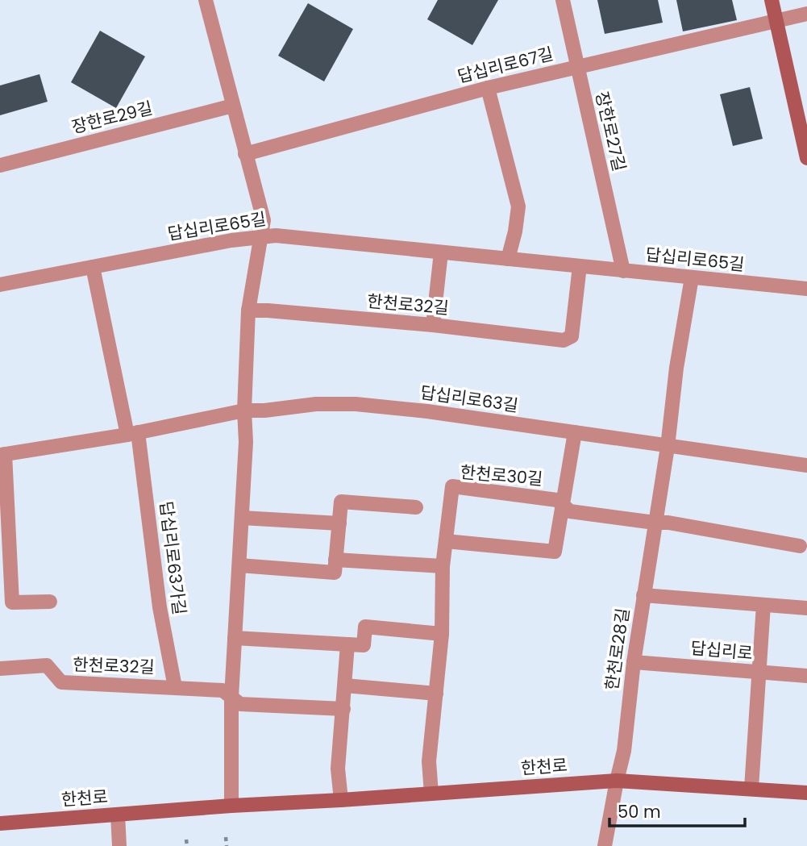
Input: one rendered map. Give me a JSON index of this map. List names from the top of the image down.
{
  "streets": {
    "main road": ["한천로"],
    "street": [
      "답십리로67길",
      "장한로29길",
      "장한로27길",
      "답십리로65길",
      "한천로32길",
      "답십리로63길",
      "한천로30길",
      "답십리로63가길",
      "한천로28길",
      "답십리로"
    ]
  },
  "crossings": [
    ["답십리로67길", "장한로27길"],
    ["장한로27길", "답십리로65길"],
    ["답십리로65길", "한천로32길"],
    ["답십리로65길", "한천로28길"],
    ["한천로32길", "답십리로63가길"],
    ["답십리로63길", "한천로30길"],
    ["답십리로63길", "답십리로63가길"],
    ["답십리로63길", "한천로28길"],
    ["한천로30길", "한천로28길"],
    ["한천로30길", "한천로"],
    ["한천로28길", "답십리로"],
    ["한천로28길", "한천로"]
  ],
  "scale_bar": "50 m"
}
